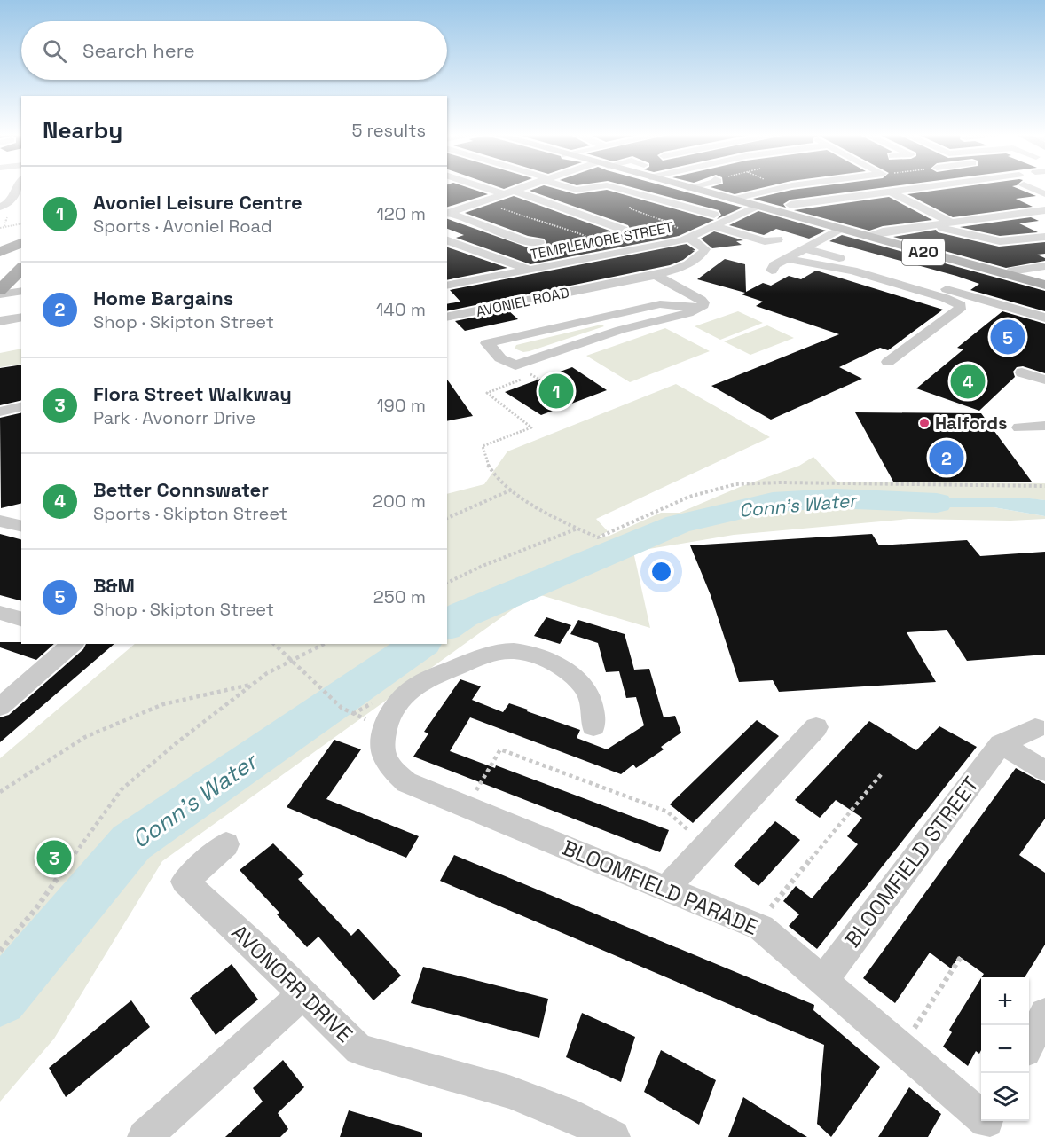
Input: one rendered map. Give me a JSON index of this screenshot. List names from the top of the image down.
{
  "streets": {
    "main road": ["A20"],
    "street": [
      "TEMPLEMORE STREET",
      "AVONIEL ROAD",
      "BLOOMFIELD STREET",
      "BLOOMFIELD PARADE",
      "AVONORR DRIVE"
    ]
  },
  "crossings": [
    ["TEMPLEMORE STREET", "A20"],
    ["TEMPLEMORE STREET", "AVONIEL ROAD"],
    ["BLOOMFIELD STREET", "BLOOMFIELD PARADE"]
  ],
  "water": ["Conn's Water"],
  "places": ["Halfords"],
  "page": {
    "search": "Search here",
    "heading": ["Nearby", "5 results"],
    "list": [
      {
        "mark": "1",
        "name": "Avoniel Leisure Centre",
        "note": "Sports · Avoniel Road",
        "value": "120 m"
      },
      {
        "mark": "2",
        "name": "Home Bargains",
        "note": "Shop · Skipton Street",
        "value": "140 m"
      },
      {
        "mark": "3",
        "name": "Flora Street Walkway",
        "note": "Park · Avonorr Drive",
        "value": "190 m"
      },
      {
        "mark": "4",
        "name": "Better Connswater",
        "note": "Sports · Skipton Street",
        "value": "200 m"
      },
      {
        "mark": "5",
        "name": "B&M",
        "note": "Shop · Skipton Street",
        "value": "250 m"
      }
    ],
    "pins": [
      "5",
      "4",
      "1",
      "2",
      "3"
    ],
    "map_buttons": ["+", "−"]
  }
}
